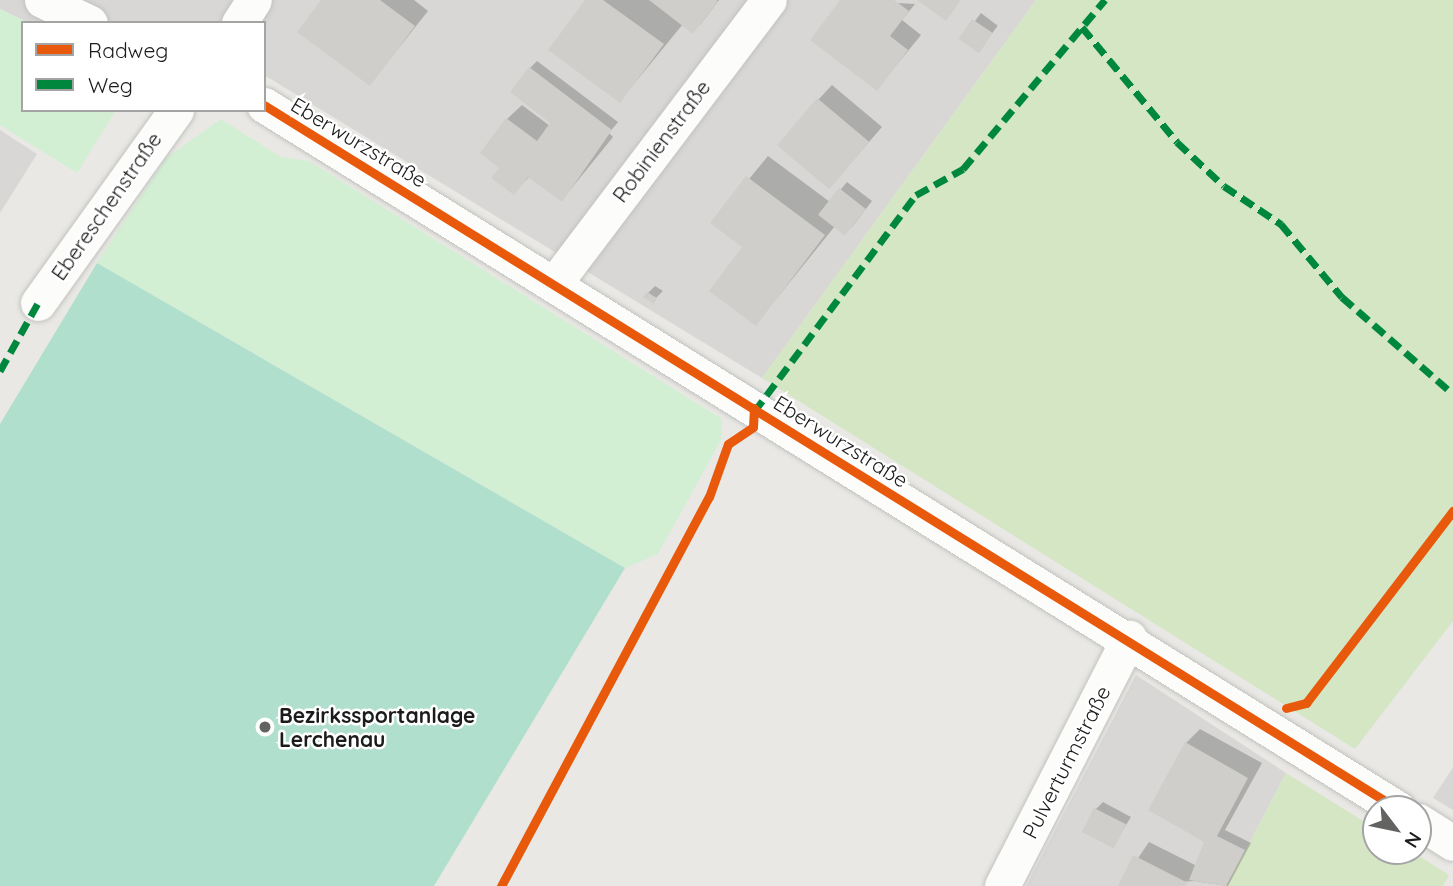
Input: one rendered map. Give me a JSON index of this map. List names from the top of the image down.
{
  "streets": {
    "street": [
      "Robinienstraße",
      "Eberwurzstraße",
      "Ebereschenstraße",
      "Pulverturmstraße"
    ]
  },
  "crossings": [
    ["Robinienstraße", "Eberwurzstraße"],
    ["Eberwurzstraße", "Pulverturmstraße"]
  ],
  "places": ["Bezirkssportanlage Lerchenau"],
  "legend": ["Radweg", "Weg"],
  "north": "bottom right"
}
